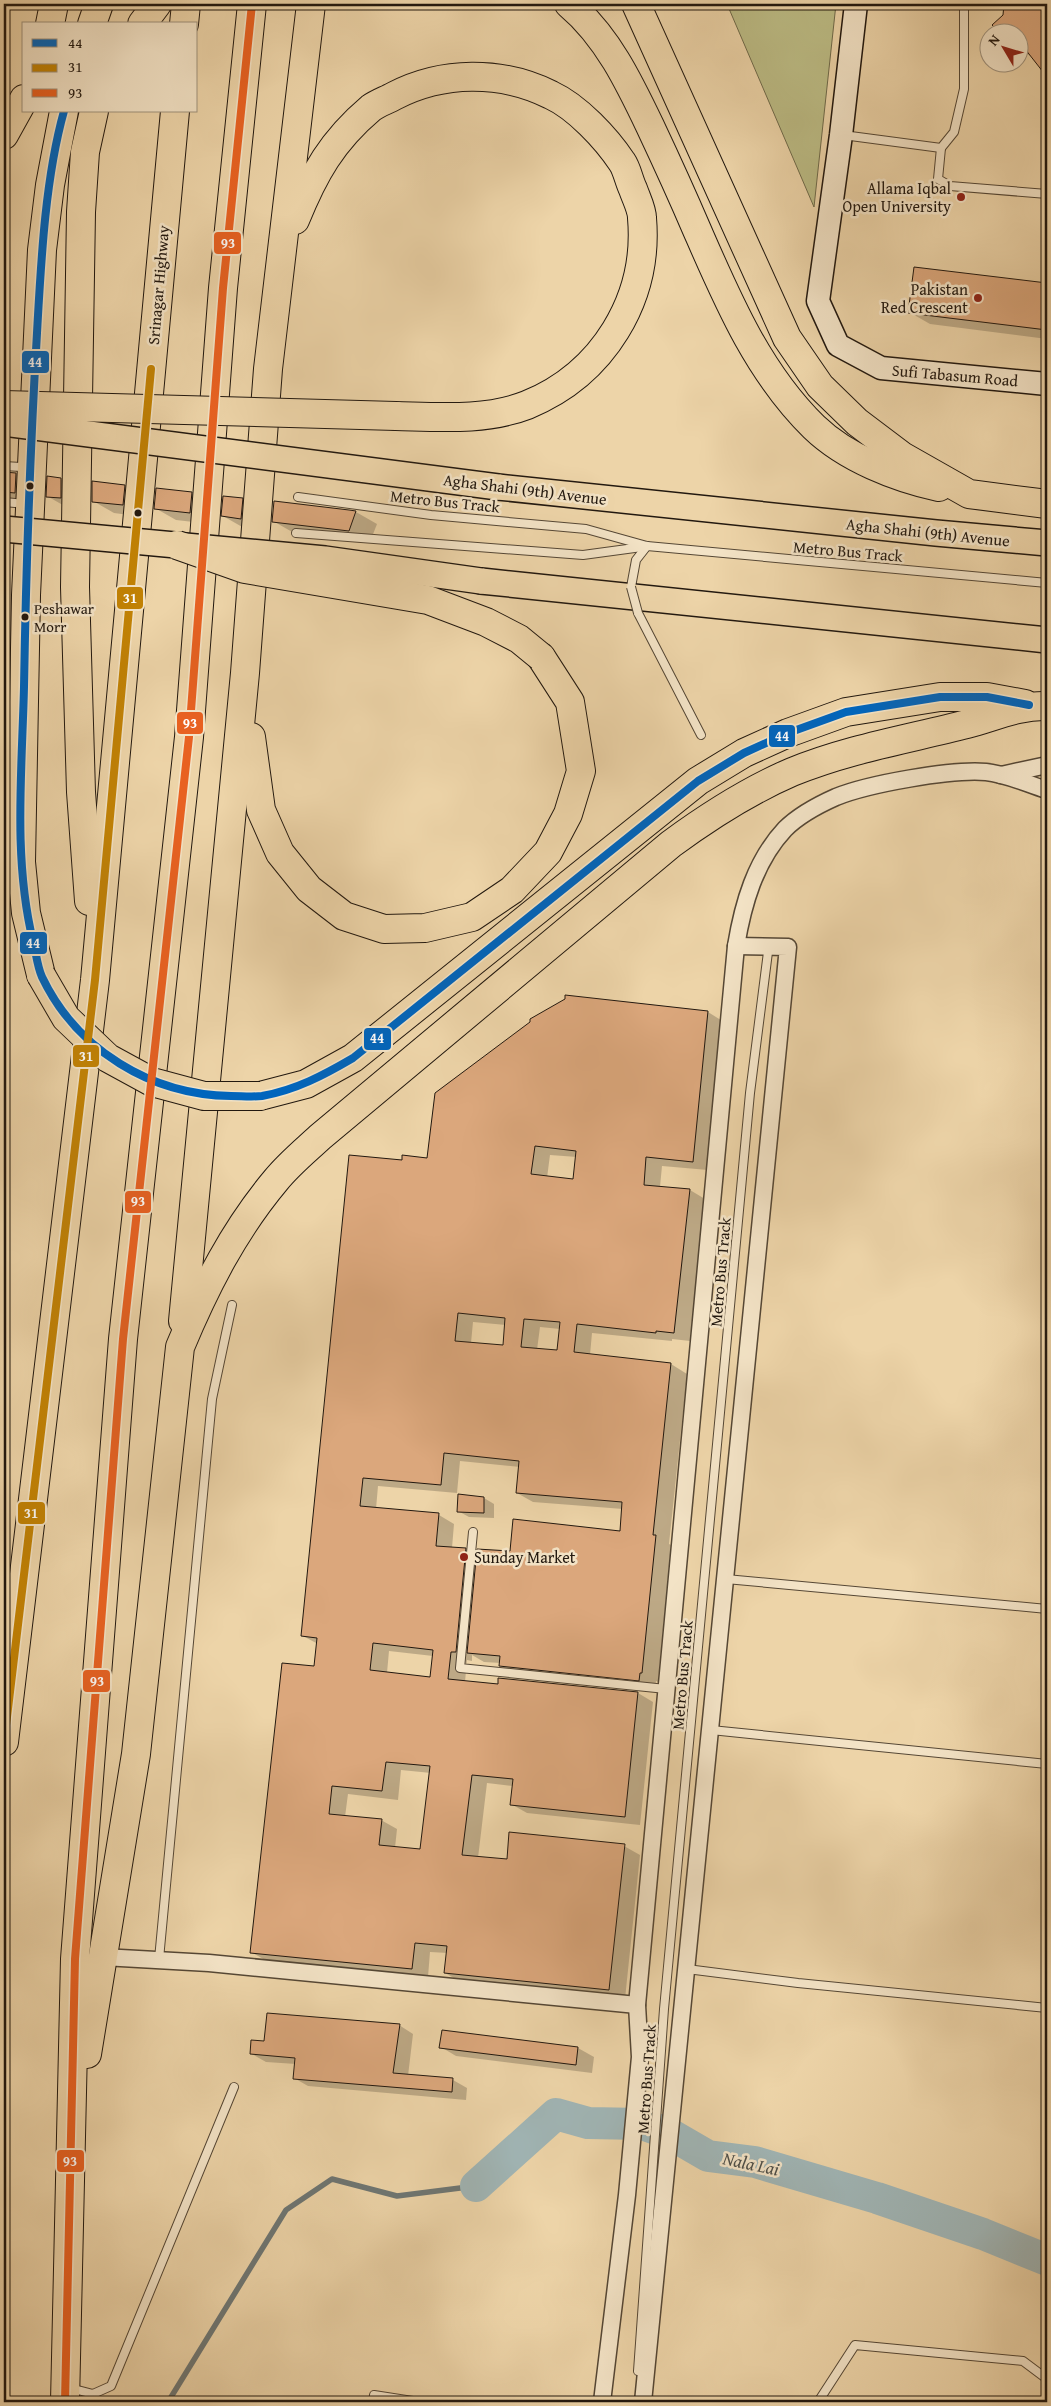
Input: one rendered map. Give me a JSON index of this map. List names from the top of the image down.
{
  "streets": {
    "highway": ["Srinagar Highway"],
    "main road": ["Agha Shahi (9th) Avenue"],
    "street": ["Sufi Tabasum Road"],
    "lane": ["Metro Bus Track"]
  },
  "water": ["Nala Lai"],
  "places": [
    "Allama Iqbal Open University",
    "Pakistan Red Crescent",
    "Peshawar Morr",
    "Sunday Market"
  ],
  "lines": ["transit line 93", "transit line 44", "transit line 31"],
  "legend": ["44", "31", "93"],
  "north": "top left"
}
